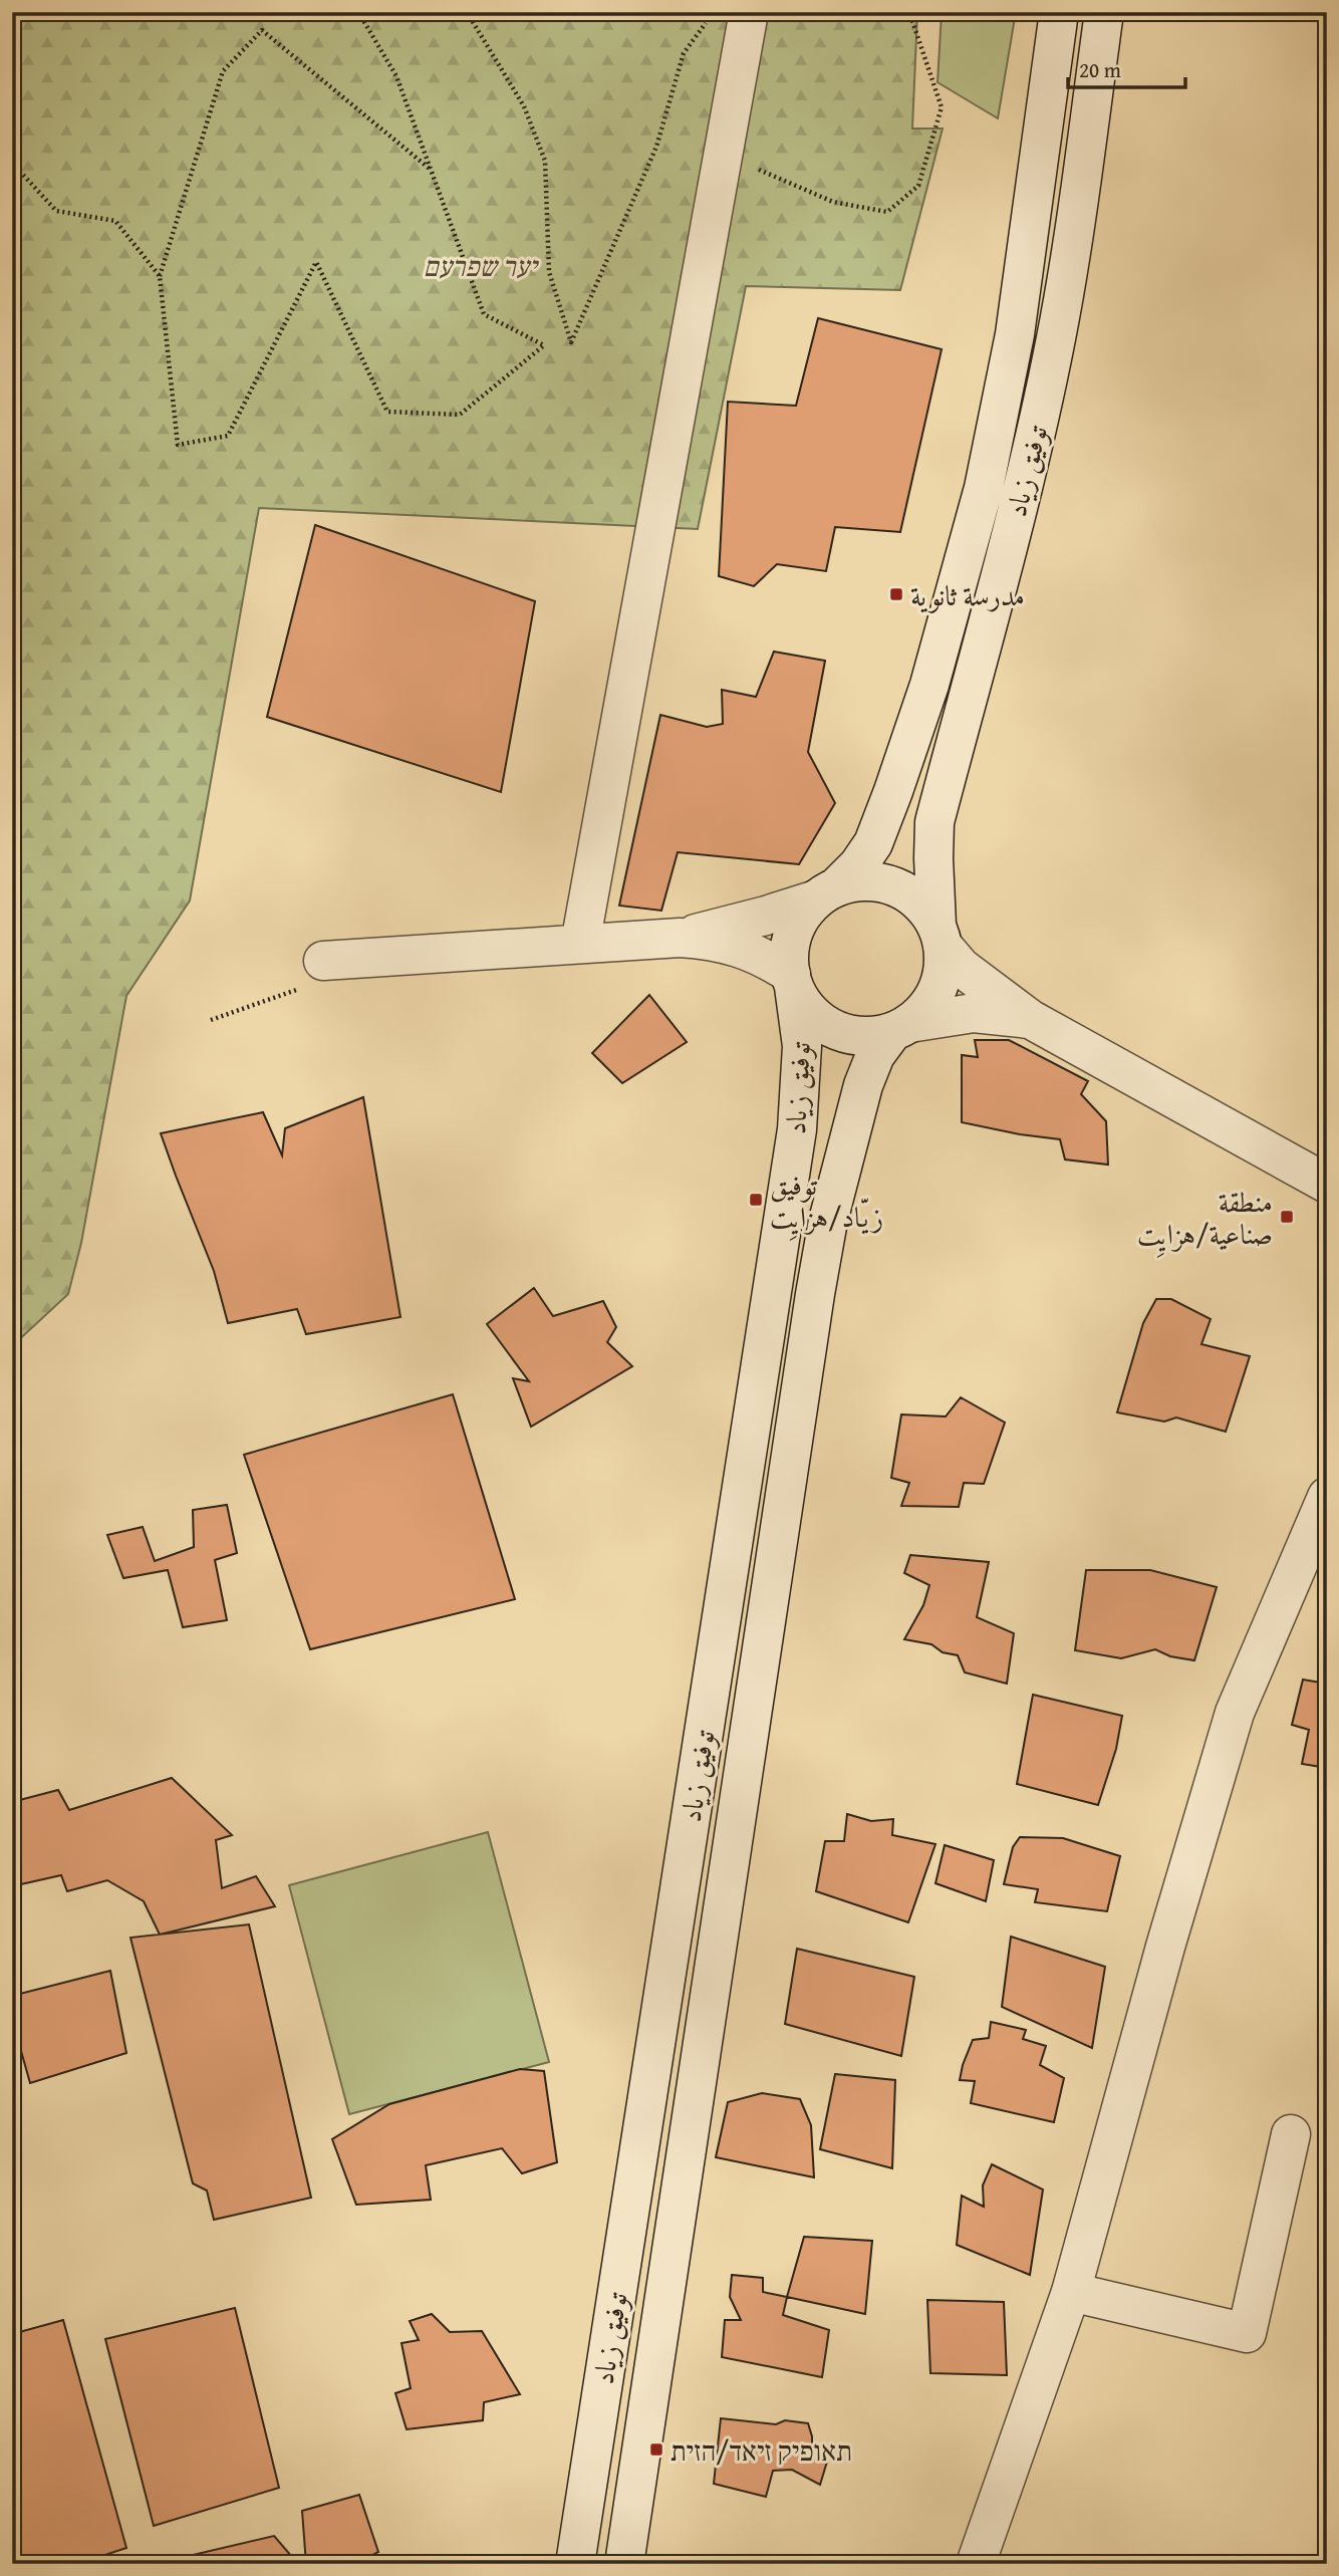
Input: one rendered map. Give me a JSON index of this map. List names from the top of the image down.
{
  "streets": {
    "main road": ["توفيق زياد"]
  },
  "parks": ["יער שפרעם"],
  "places": {
    "transit": [
      "مدرسة ثانوية",
      "توفيق زيّاد/هزايِت",
      "منطقة صناعية/هزايِت",
      "תאופיק זיאד/הזית"
    ]
  },
  "scale_bar": "20 m"
}
